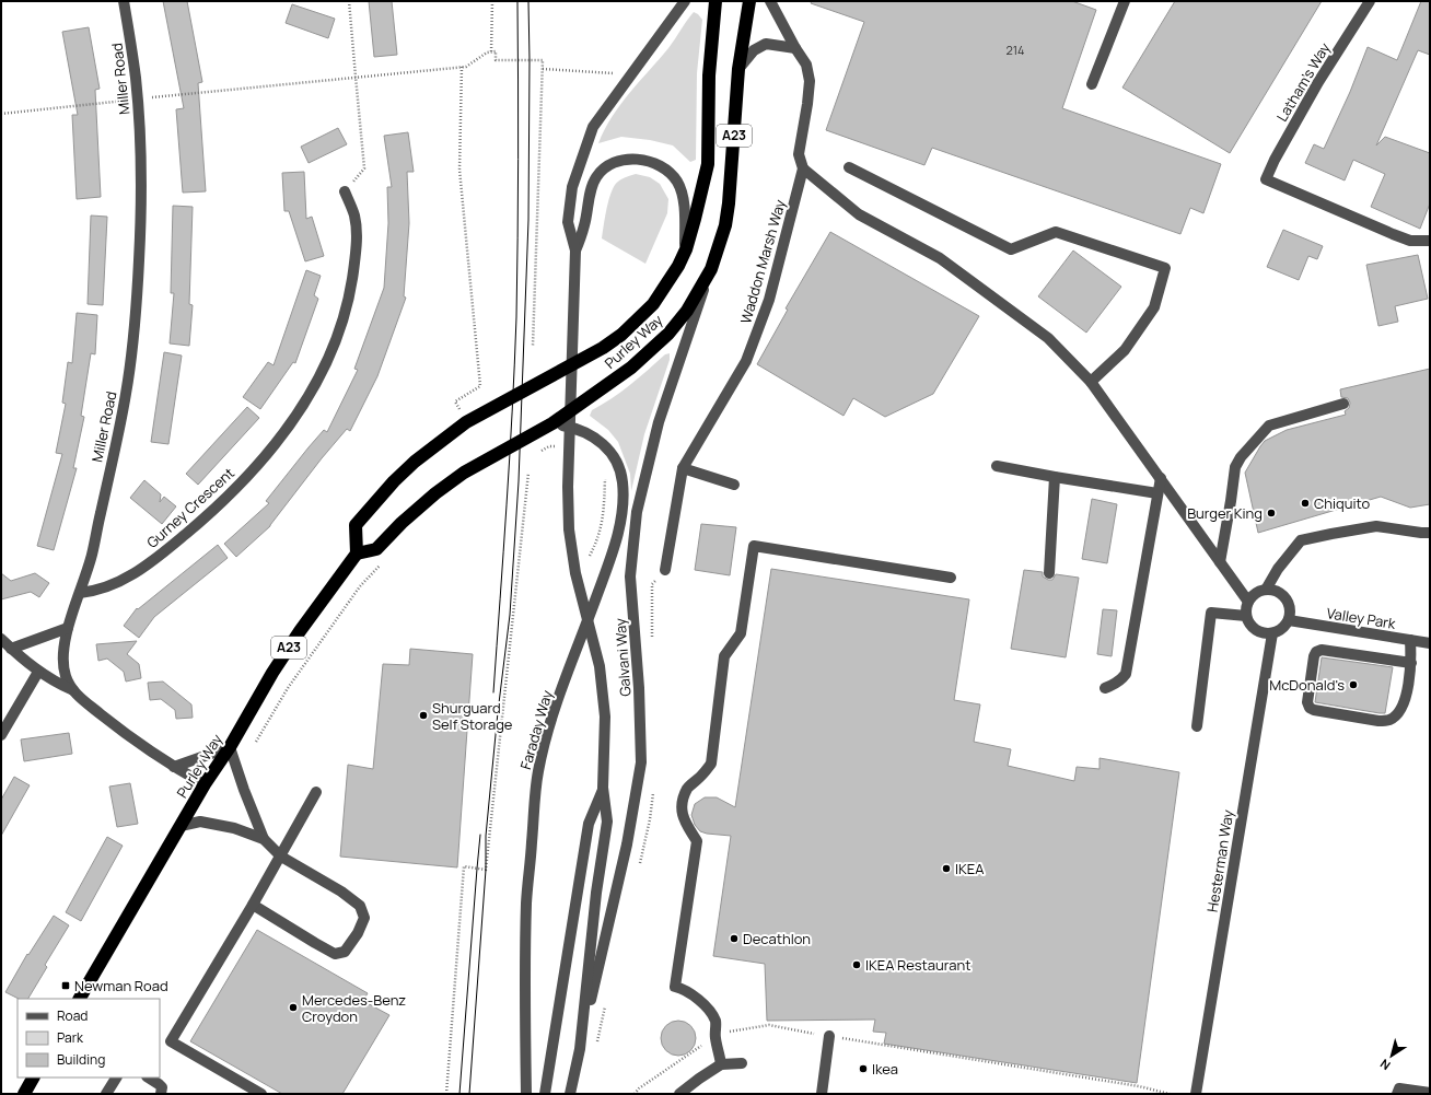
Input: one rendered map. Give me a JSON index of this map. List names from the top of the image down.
{
  "streets": {
    "highway": ["A23", "Purley Way"],
    "street": [
      "Miller Road",
      "Latham's Way",
      "Waddon Marsh Way",
      "Gurney Crescent",
      "Valley Park",
      "Galvani Way",
      "Faraday Way",
      "Hesterman Way"
    ]
  },
  "crossings": [
    ["Miller Road", "Purley Way"],
    ["Miller Road", "Gurney Crescent"],
    ["Purley Way", "Galvani Way"],
    ["Purley Way", "Faraday Way"],
    ["Valley Park", "Hesterman Way"]
  ],
  "places": {
    "other": [
      "Chiquito",
      "Burger King",
      "McDonald's",
      "Shurguard Self Storage",
      "IKEA",
      "Decathlon",
      "IKEA Restaurant",
      "Mercedes-Benz Croydon",
      "Ikea"
    ],
    "transit": ["Newman Road"]
  },
  "house_numbers": ["214"],
  "legend": ["Road", "Park", "Building"],
  "north": "bottom left"
}
